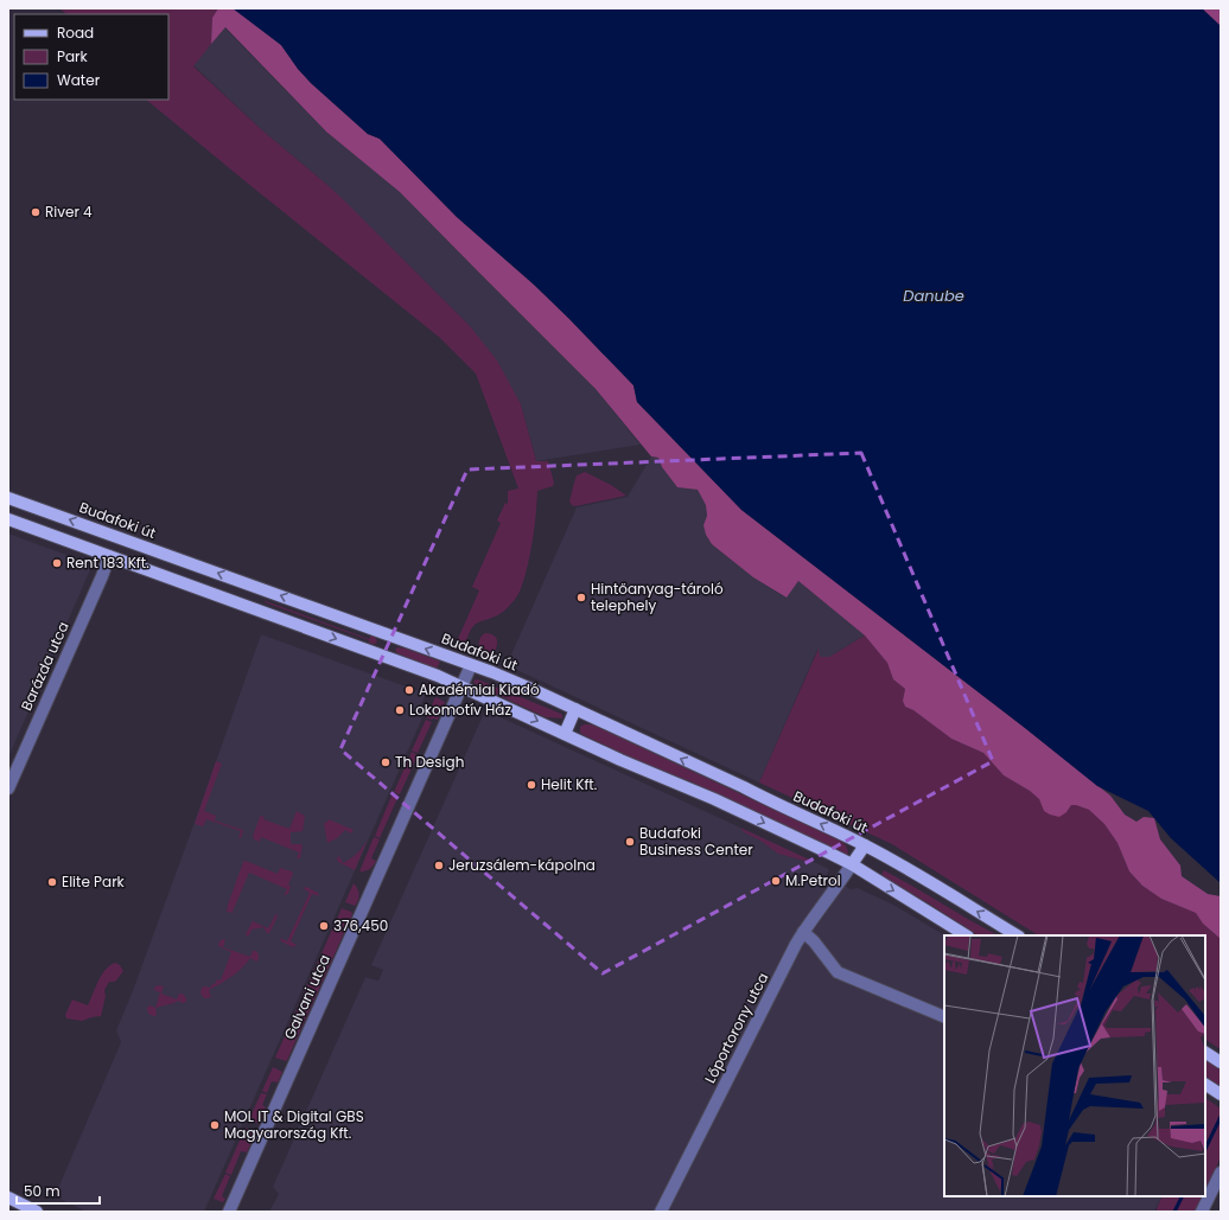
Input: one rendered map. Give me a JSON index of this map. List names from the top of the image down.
{
  "streets": {
    "main road": ["Budafoki út"],
    "street": ["Barázda utca", "Galvani utca", "Lőportorony utca"]
  },
  "crossings": [
    ["Budafoki út", "Galvani utca"]
  ],
  "water": ["Danube"],
  "places": [
    "River 4",
    "Rent 183 Kft.",
    "Hintőanyag-tároló telephely",
    "Akadémiai Kiadó",
    "Lokomotív Ház",
    "Th Desigh",
    "Helit Kft.",
    "Budafoki Business Center",
    "Jeruzsálem-kápolna",
    "M.Petrol",
    "Elite Park",
    "376,450",
    "MOL IT & Digital GBS Magyarország Kft."
  ],
  "legend": ["Road", "Park", "Water"],
  "scale_bar": "50 m"
}
